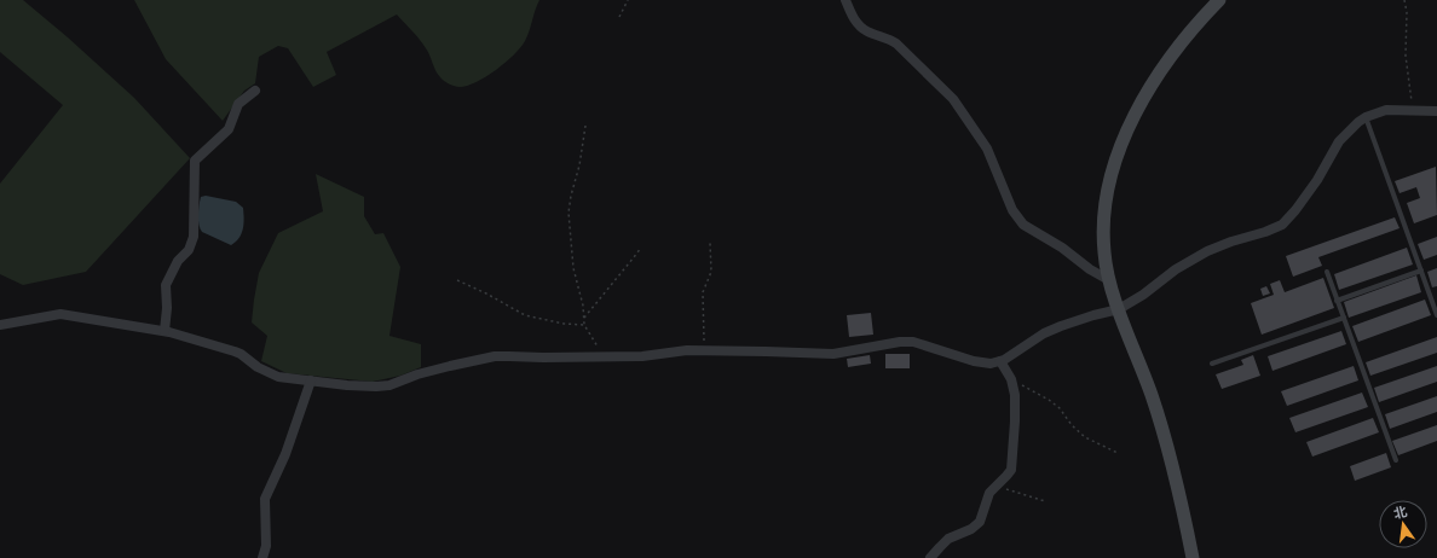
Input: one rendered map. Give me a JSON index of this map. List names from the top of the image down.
{
  "north": "top"
}
